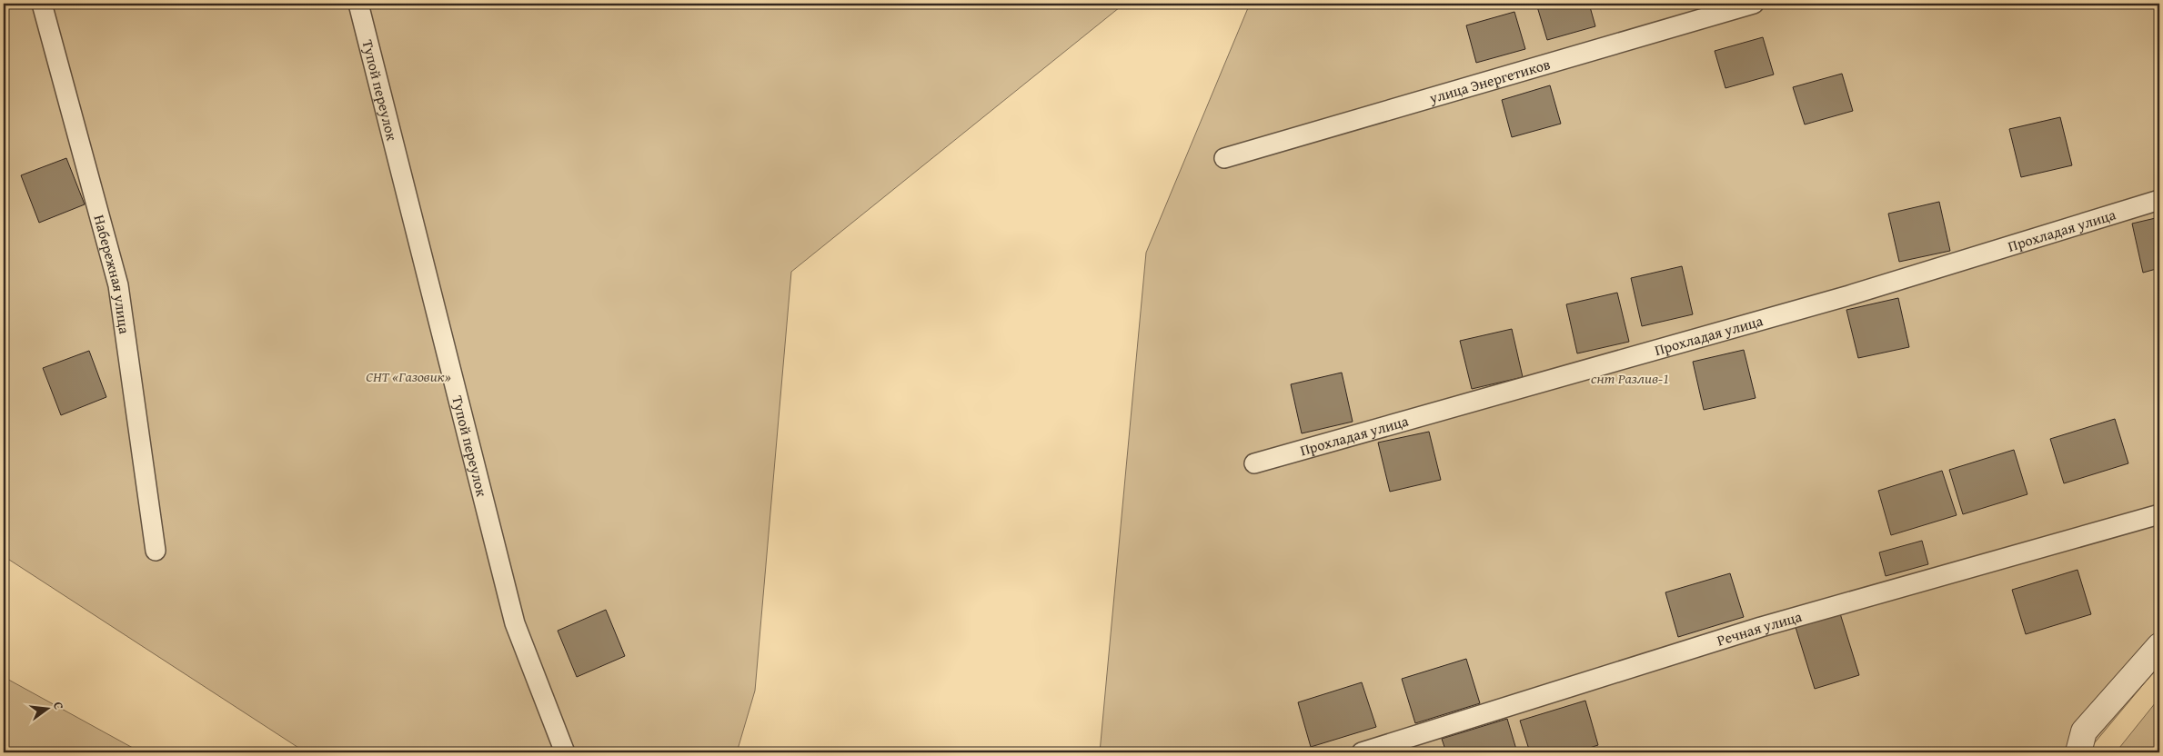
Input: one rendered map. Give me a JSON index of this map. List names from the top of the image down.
{
  "streets": {
    "lane": [
      "улица Энергетиков",
      "Тупой переулок",
      "Прохладая улица",
      "Набережная улица",
      "Речная улица"
    ]
  },
  "parks": ["СНТ «Газовик»", "снт Разлив-1"],
  "north": "right"
}
